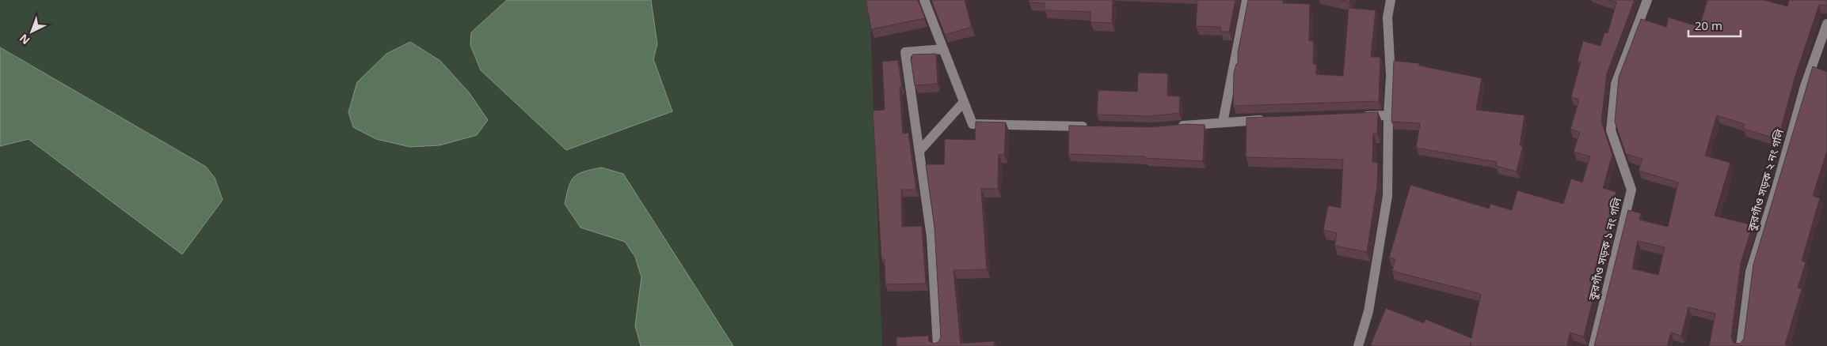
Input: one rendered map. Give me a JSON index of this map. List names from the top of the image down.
{
  "streets": {
    "street": ["কুরগাঁও সড়ক ২ নং গলি", "কুরগাঁও সড়ক ১ নং গলি"]
  },
  "scale_bar": "20 m",
  "north": "bottom left"
}
